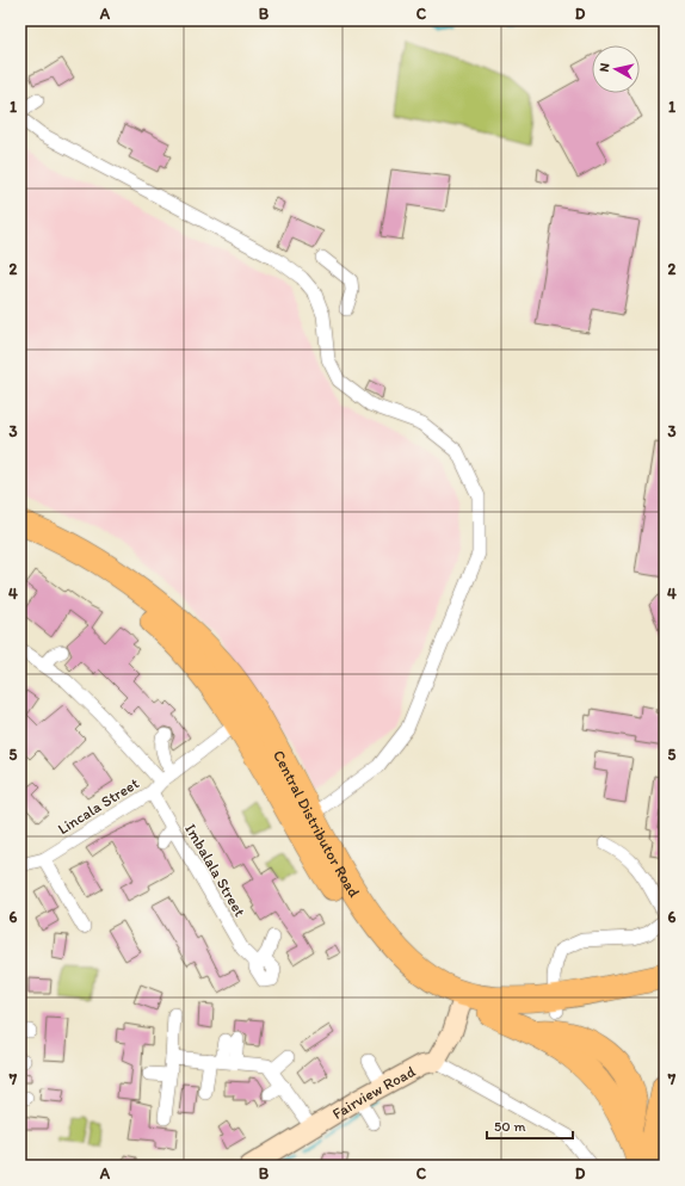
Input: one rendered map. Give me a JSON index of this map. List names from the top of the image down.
{
  "streets": {
    "highway": ["Central Distributor Road"],
    "main road": ["Fairview Road"],
    "street": ["Lincala Street", "Imbalala Street"]
  },
  "crossings": [
    ["Lincala Street", "Central Distributor Road"],
    ["Lincala Street", "Imbalala Street"],
    ["Central Distributor Road", "Fairview Road"]
  ],
  "scale_bar": "50 m",
  "north": "left",
  "grid": {
    "columns": [
      "A",
      "B",
      "C",
      "D"
    ],
    "rows": [
      "1",
      "2",
      "3",
      "4",
      "5",
      "6",
      "7"
    ]
  }
}
